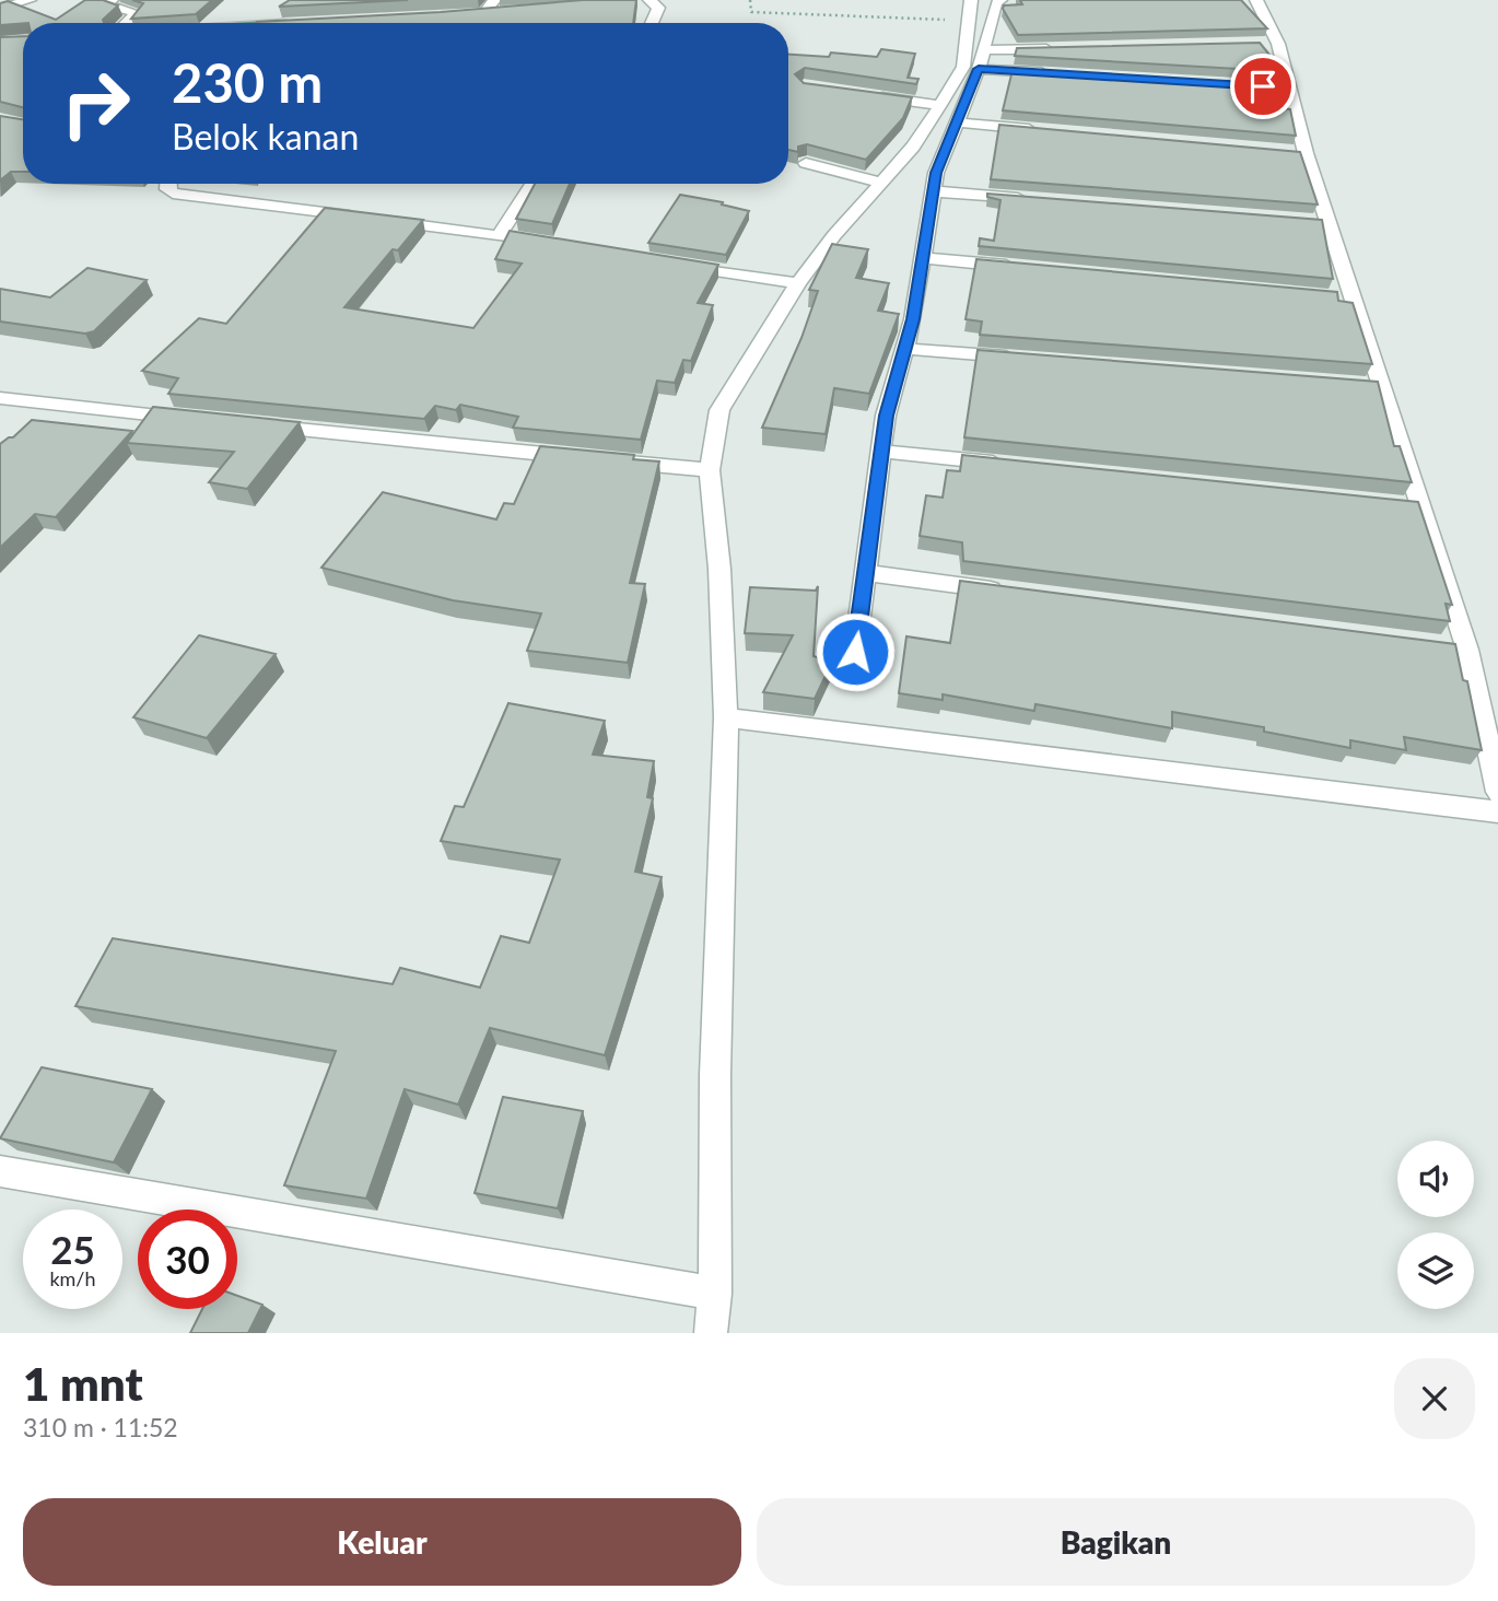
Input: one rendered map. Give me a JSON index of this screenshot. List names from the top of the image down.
{
  "page": {
    "turn": ["230 m", "Belok kanan"],
    "speed": "25 km/h",
    "limit": "30",
    "heading": ["1 mnt", "310 m · 11:52"],
    "buttons": ["Keluar", "Bagikan"]
  }
}
